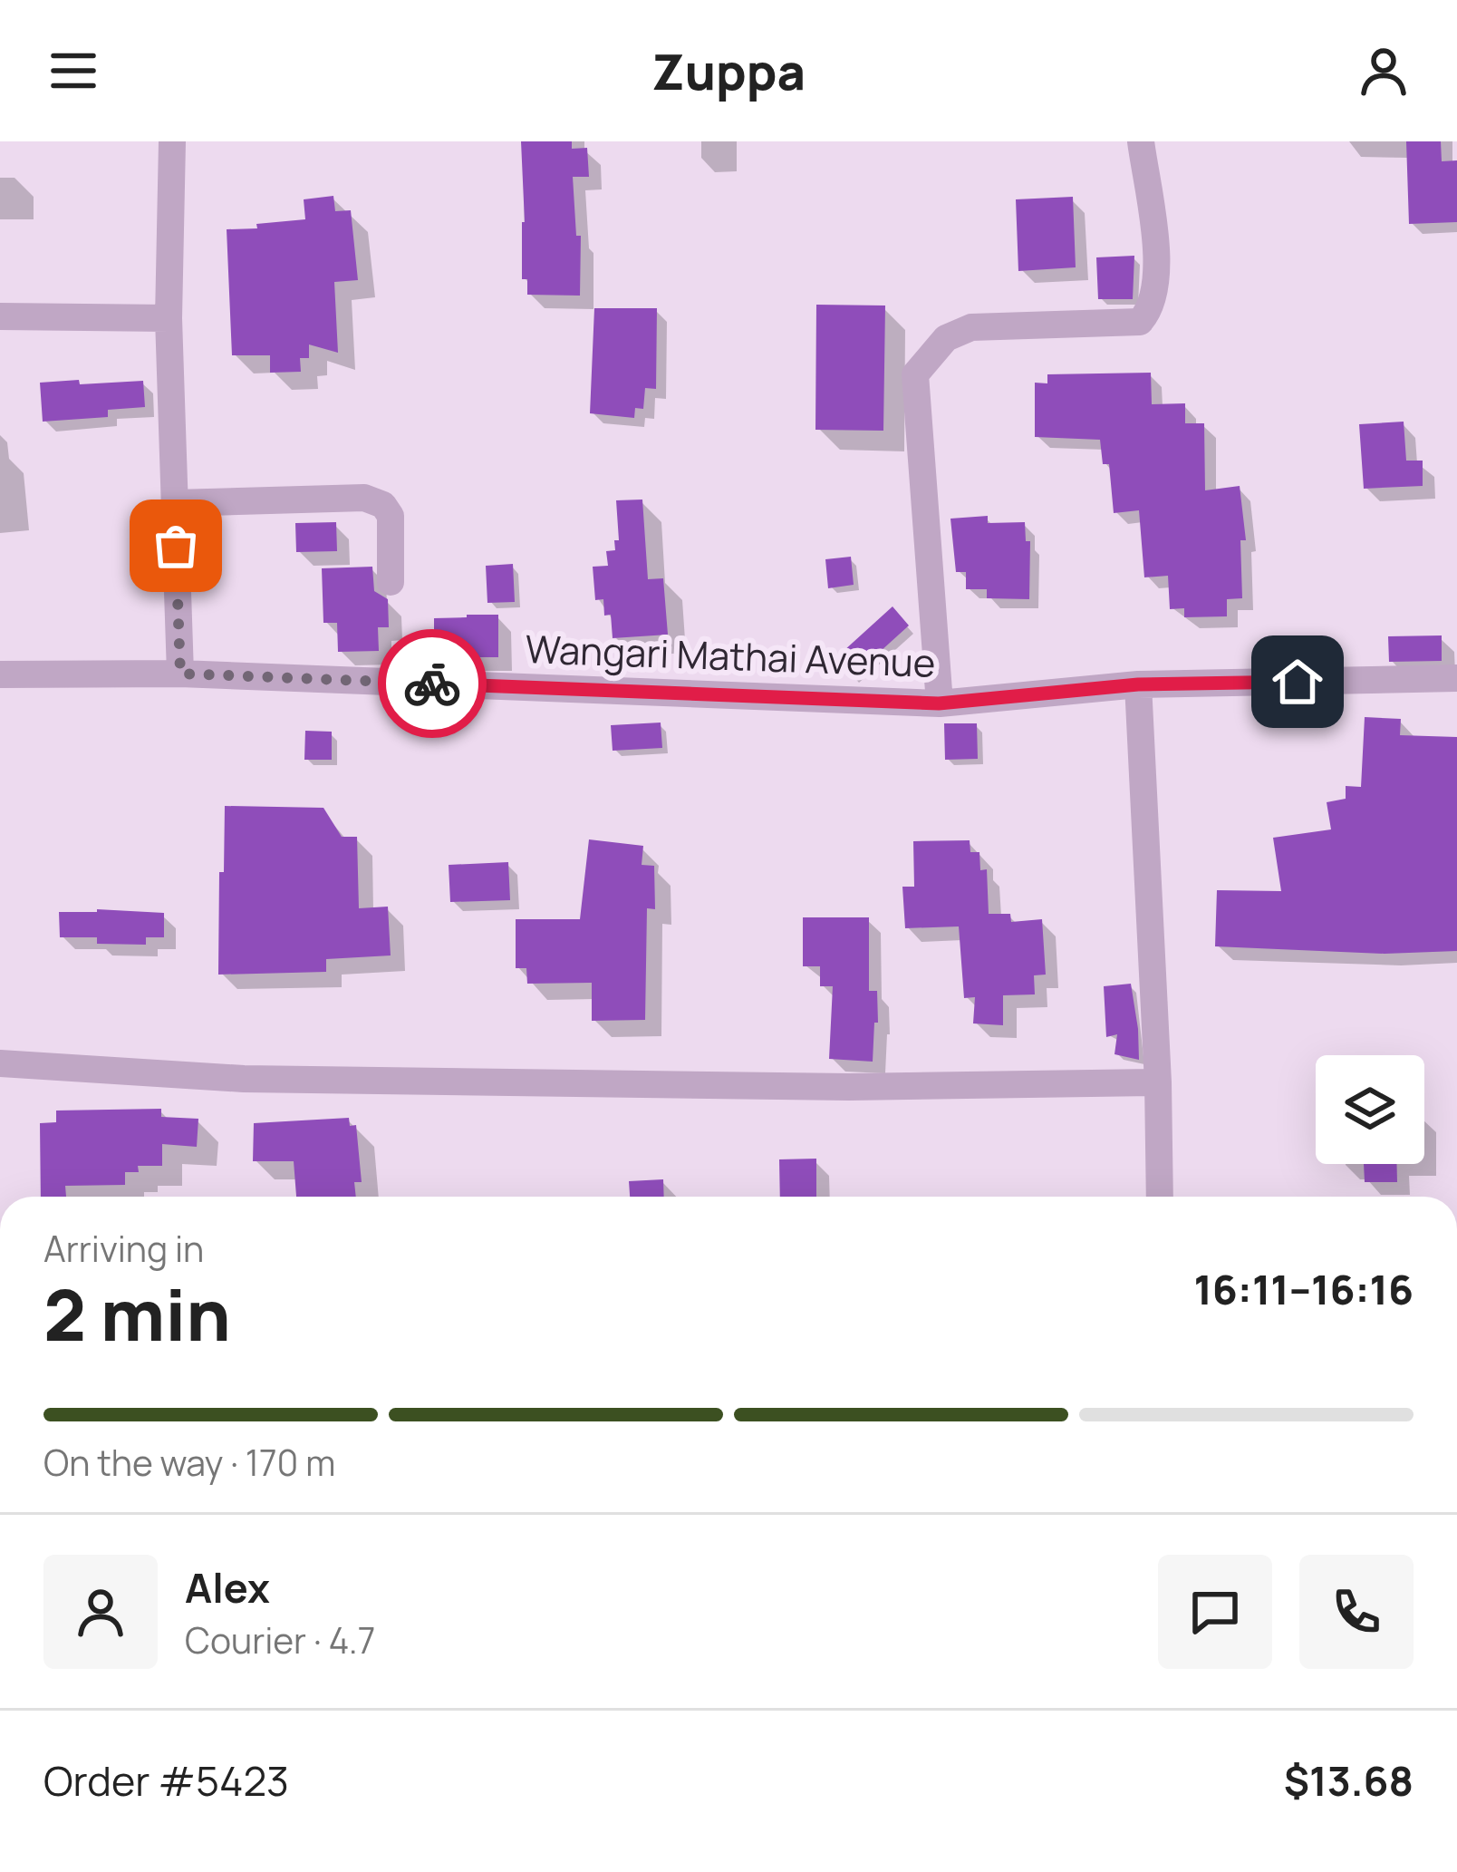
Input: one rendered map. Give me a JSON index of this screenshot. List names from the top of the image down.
{
  "streets": {
    "street": ["Wangari Mathai Avenue"]
  },
  "page": {
    "header": "Zuppa",
    "heading": ["2 min", "Arriving in", "16:11–16:16"],
    "panel": [
      "Alex",
      "Courier · 4.7",
      "Order #5423",
      "$13.68"
    ],
    "bar": "On the way · 170 m"
  }
}
